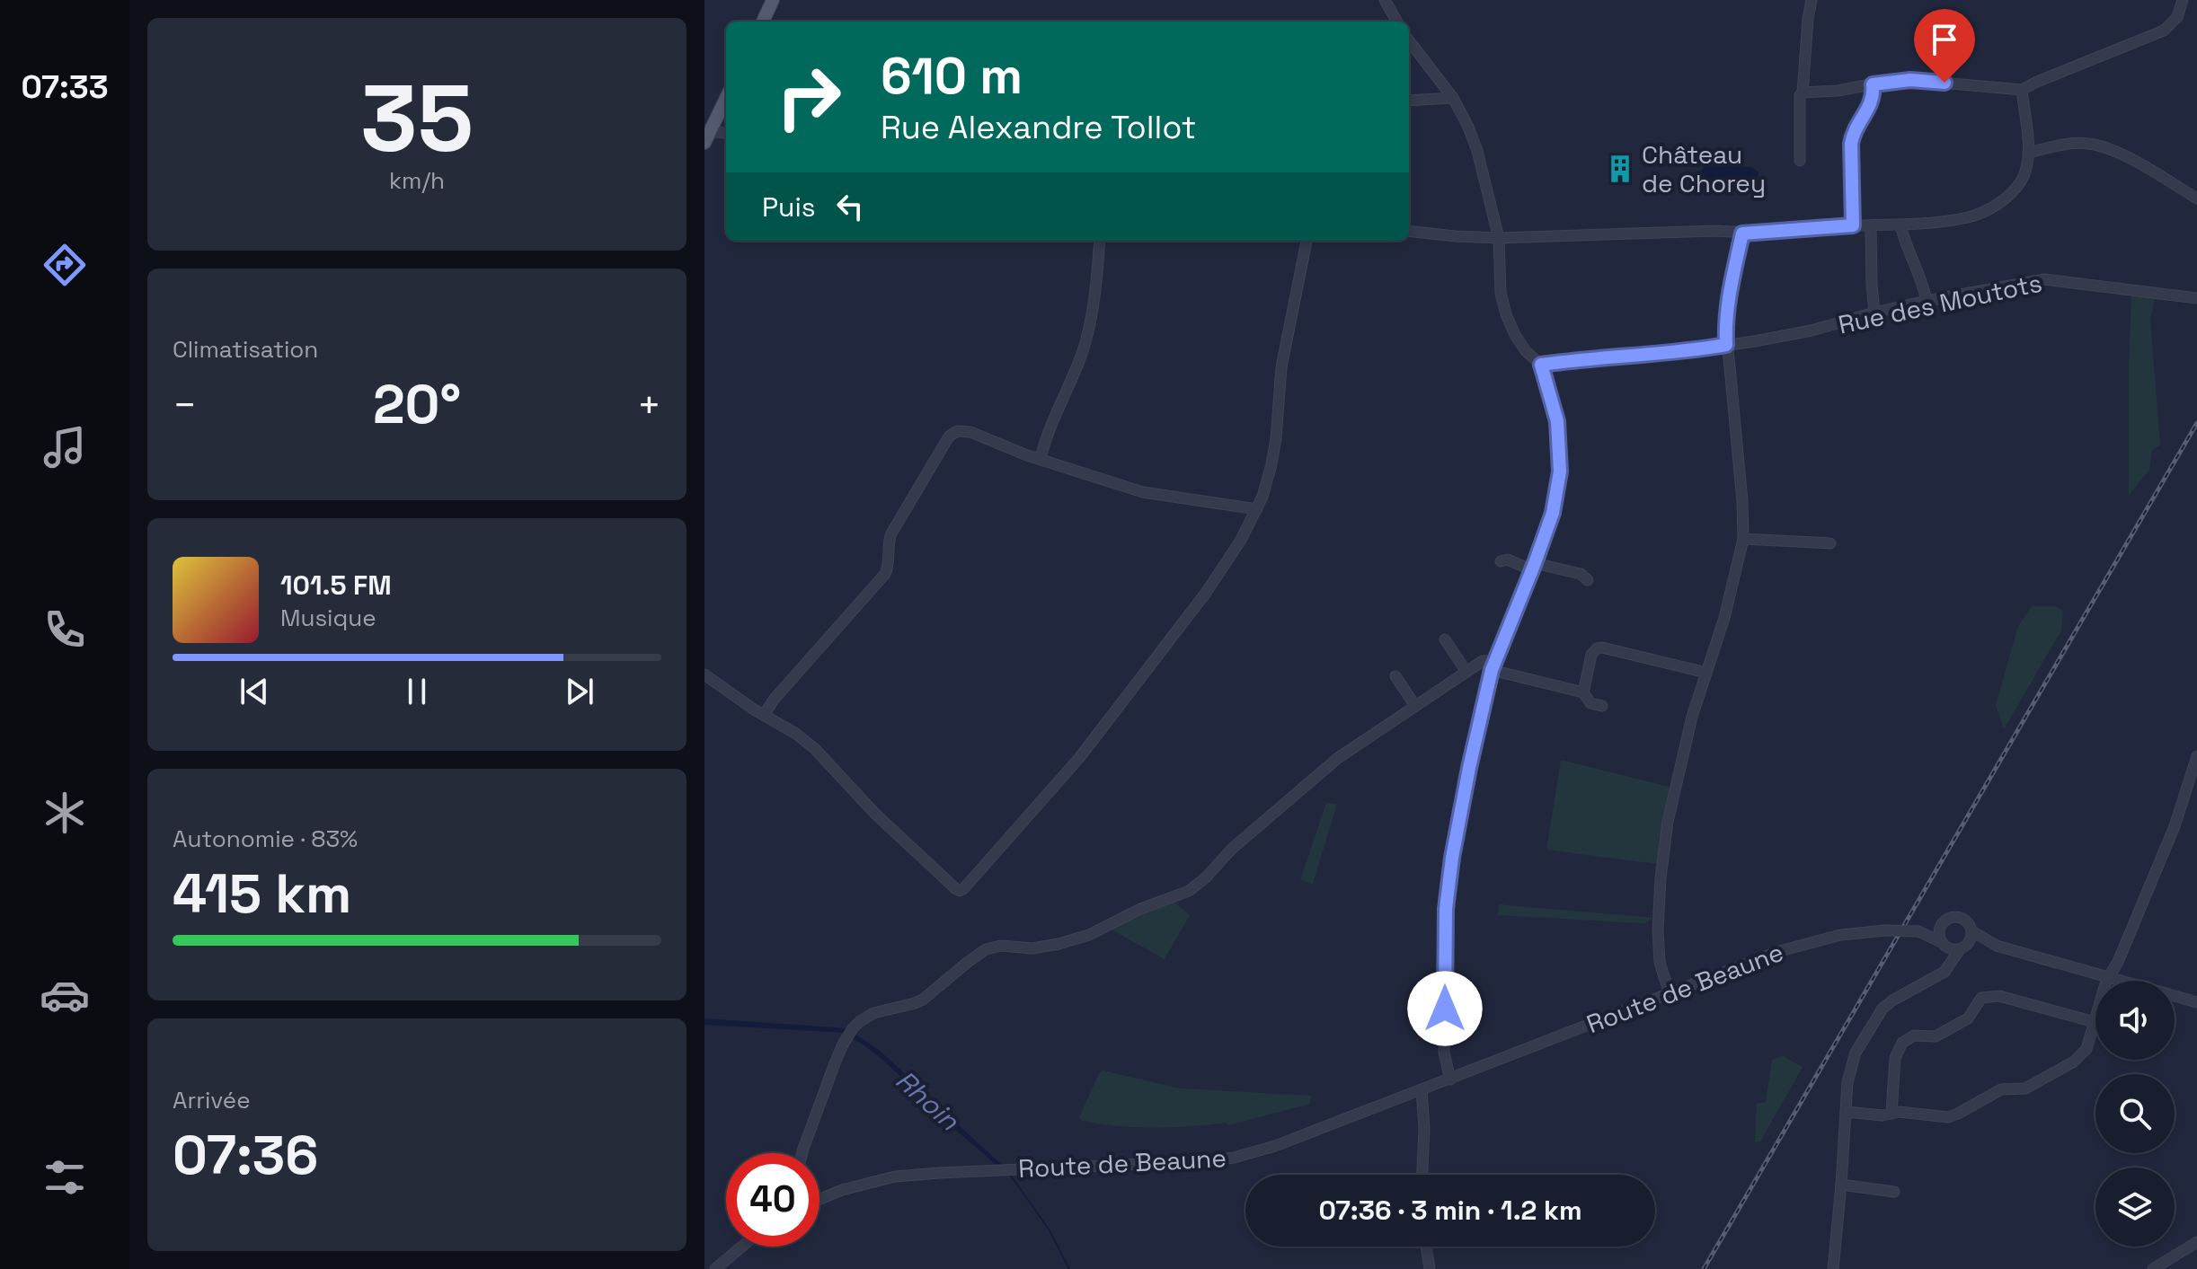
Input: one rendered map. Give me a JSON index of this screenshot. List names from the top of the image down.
{
  "streets": {
    "street": ["Rue des Moutots", "Route de Beaune"]
  },
  "water": ["Rhoin"],
  "places": {
    "building": ["Château de Chorey"]
  },
  "page": {
    "tabs": "07:33",
    "tile": [
      ["35", "km/h"],
      "Climatisation",
      ["Autonomie · 83%", "415 km"],
      ["Arrivée", "07:36"]
    ],
    "turn": ["610 m", "Rue Alexandre Tollot"],
    "then": "Puis",
    "heat": ["−", "20°", "+"],
    "song": ["101.5 FM", "Musique"],
    "limit": "40",
    "trip": "07:36 · 3 min · 1.2 km"
  }
}
